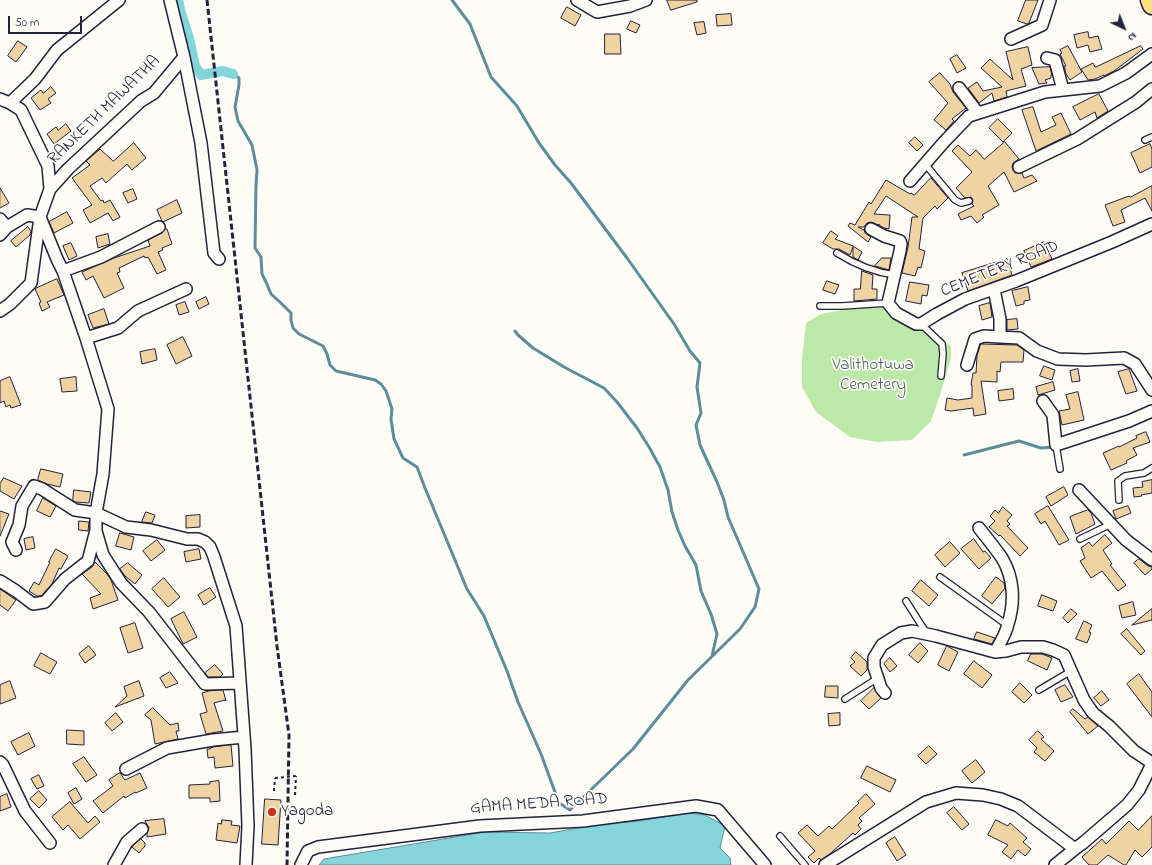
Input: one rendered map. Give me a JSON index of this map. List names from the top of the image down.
{
  "streets": {
    "street": ["RANKETH MAWATHA", "CEMETERY ROAD", "GAMA MEDA ROAD"]
  },
  "parks": ["Valithotuwa Cemetery"],
  "places": ["Yagoda"],
  "scale_bar": "50 m",
  "north": "bottom right"
}
